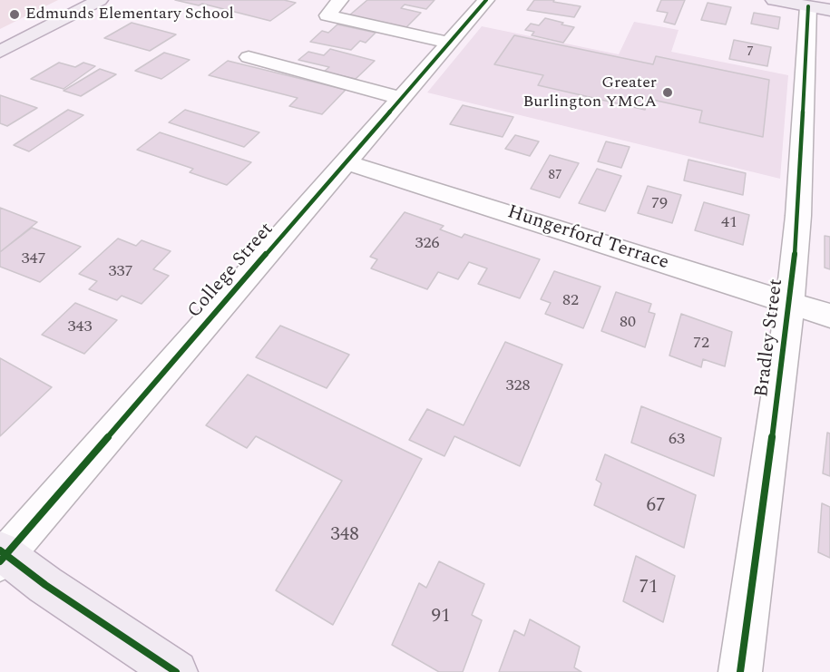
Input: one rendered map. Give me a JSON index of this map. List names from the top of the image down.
{
  "streets": {
    "street": ["Hungerford Terrace", "College Street", "Bradley Street"]
  },
  "crossings": [
    ["Hungerford Terrace", "College Street"],
    ["Hungerford Terrace", "Bradley Street"]
  ],
  "places": ["Edmunds Elementary School", "Greater Burlington YMCA"],
  "house_numbers": [
    "7",
    "87",
    "79",
    "41",
    "326",
    "347",
    "337",
    "82",
    "80",
    "343",
    "72",
    "328",
    "63",
    "67",
    "348",
    "71",
    "91"
  ]
}
